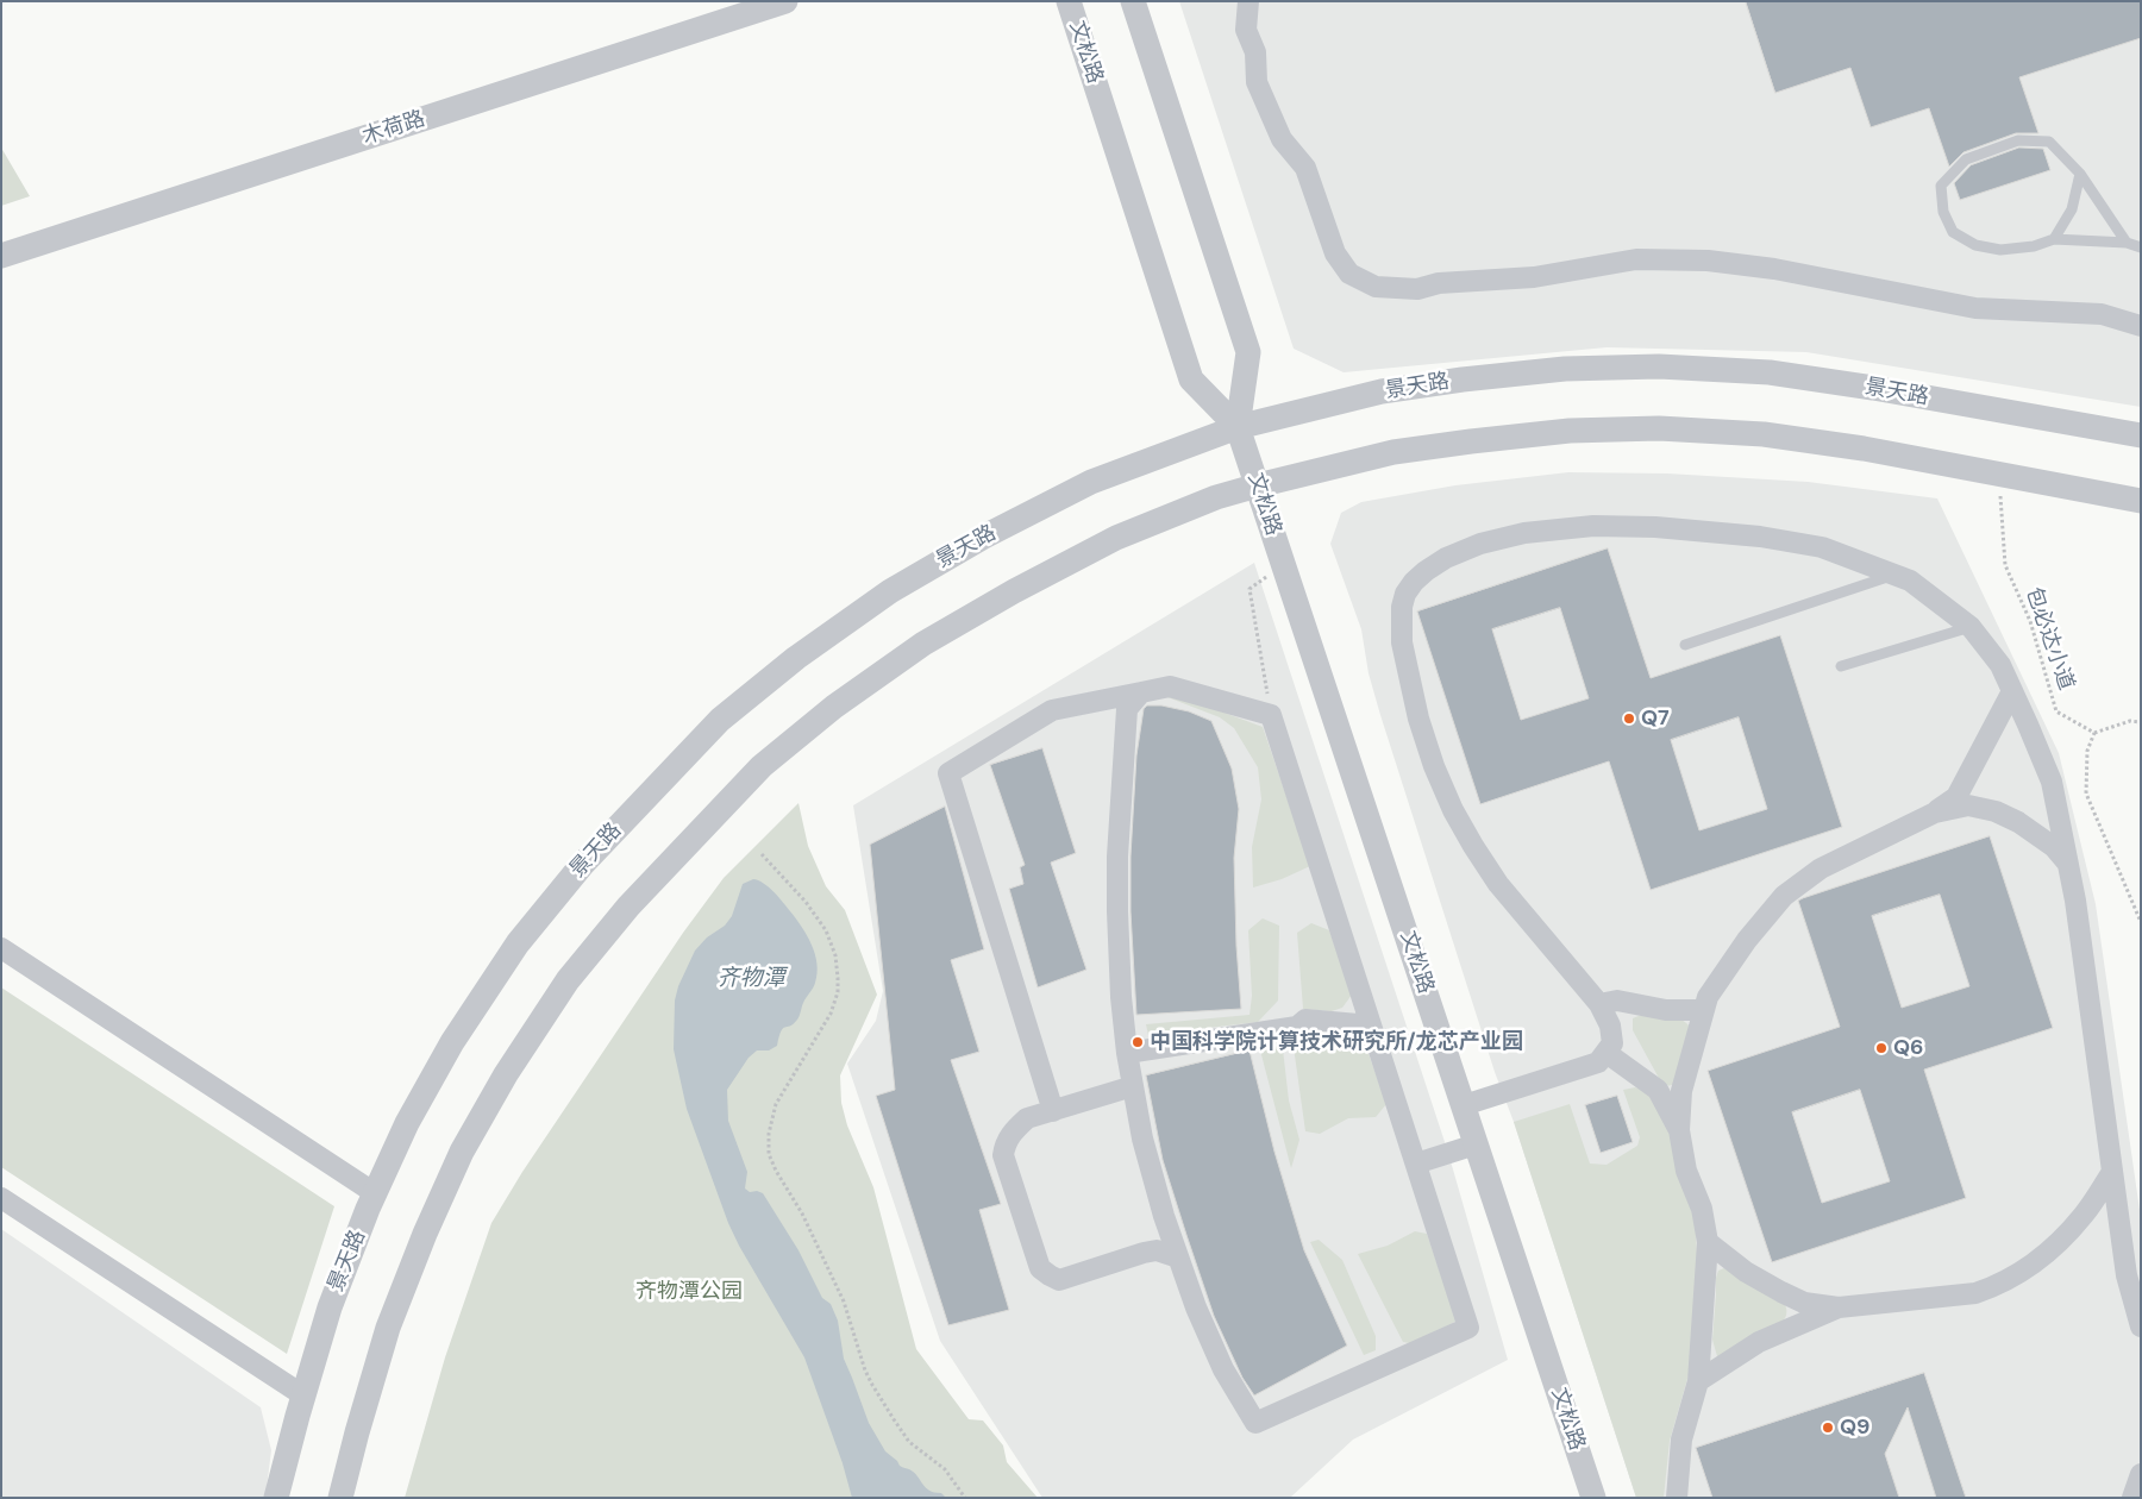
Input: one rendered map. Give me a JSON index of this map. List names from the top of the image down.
{
  "streets": {
    "street": ["文松路", "木荷路", "景天路"],
    "path": ["包必达小道"]
  },
  "crossings": [
    ["文松路", "景天路"]
  ],
  "water": ["齐物潭"],
  "parks": ["齐物潭公园"],
  "places": [
    "Q7",
    "中国科学院计算技术研究所/龙芯产业园",
    "Q6",
    "Q9"
  ]
}
